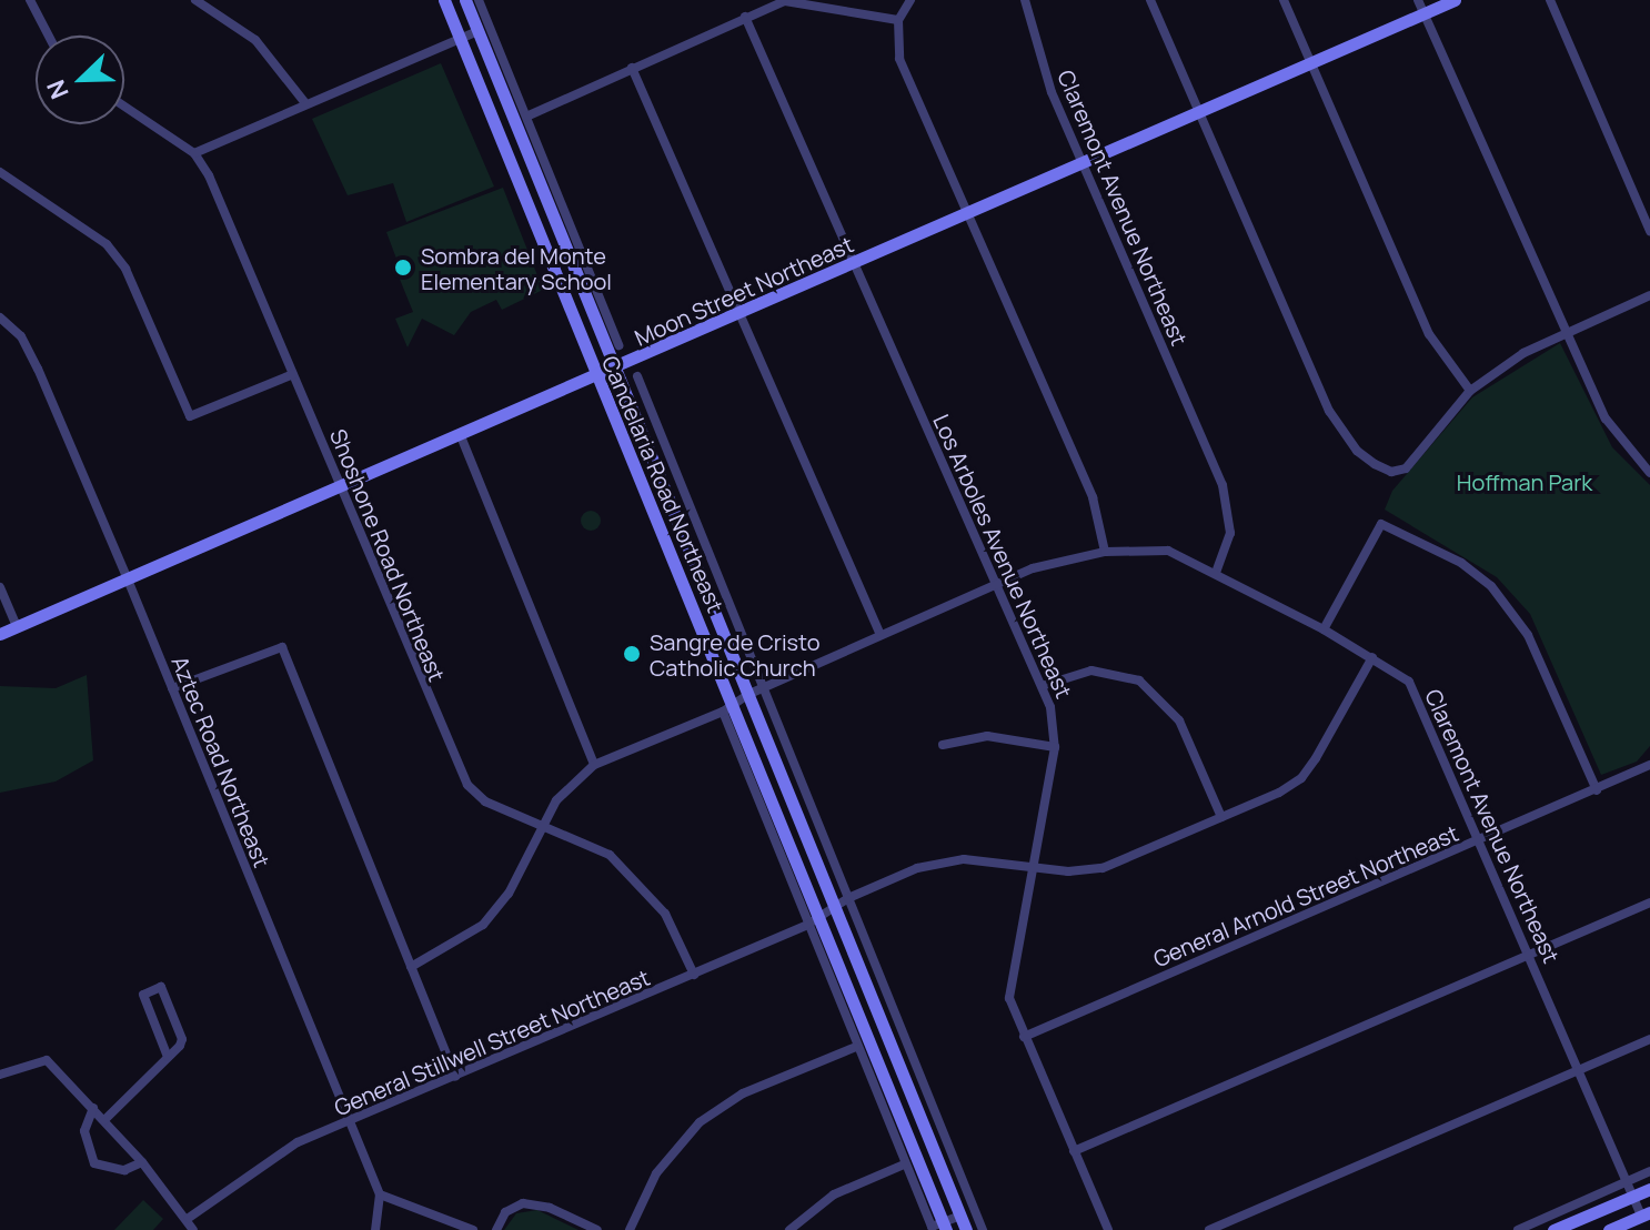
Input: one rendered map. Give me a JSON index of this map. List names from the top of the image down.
{
  "streets": {
    "main road": ["Moon Street Northeast", "Candelaria Road Northeast"],
    "street": [
      "Claremont Avenue Northeast",
      "Shoshone Road Northeast",
      "Los Arboles Avenue Northeast",
      "Aztec Road Northeast",
      "General Arnold Street Northeast",
      "General Stillwell Street Northeast"
    ]
  },
  "crossings": [
    ["Claremont Avenue Northeast", "Moon Street Northeast"],
    ["Claremont Avenue Northeast", "General Arnold Street Northeast"],
    ["Claremont Avenue Northeast", "General Stillwell Street Northeast"],
    ["Moon Street Northeast", "Candelaria Road Northeast"],
    ["Moon Street Northeast", "Shoshone Road Northeast"],
    ["Moon Street Northeast", "Los Arboles Avenue Northeast"],
    ["Moon Street Northeast", "Aztec Road Northeast"],
    ["Candelaria Road Northeast", "General Stillwell Street Northeast"],
    ["Shoshone Road Northeast", "General Stillwell Street Northeast"],
    ["Los Arboles Avenue Northeast", "General Arnold Street Northeast"],
    ["Los Arboles Avenue Northeast", "General Stillwell Street Northeast"],
    ["Aztec Road Northeast", "General Stillwell Street Northeast"]
  ],
  "parks": ["Hoffman Park"],
  "places": ["Sombra del Monte Elementary School", "Sangre de Cristo Catholic Church"],
  "north": "bottom left"
}
